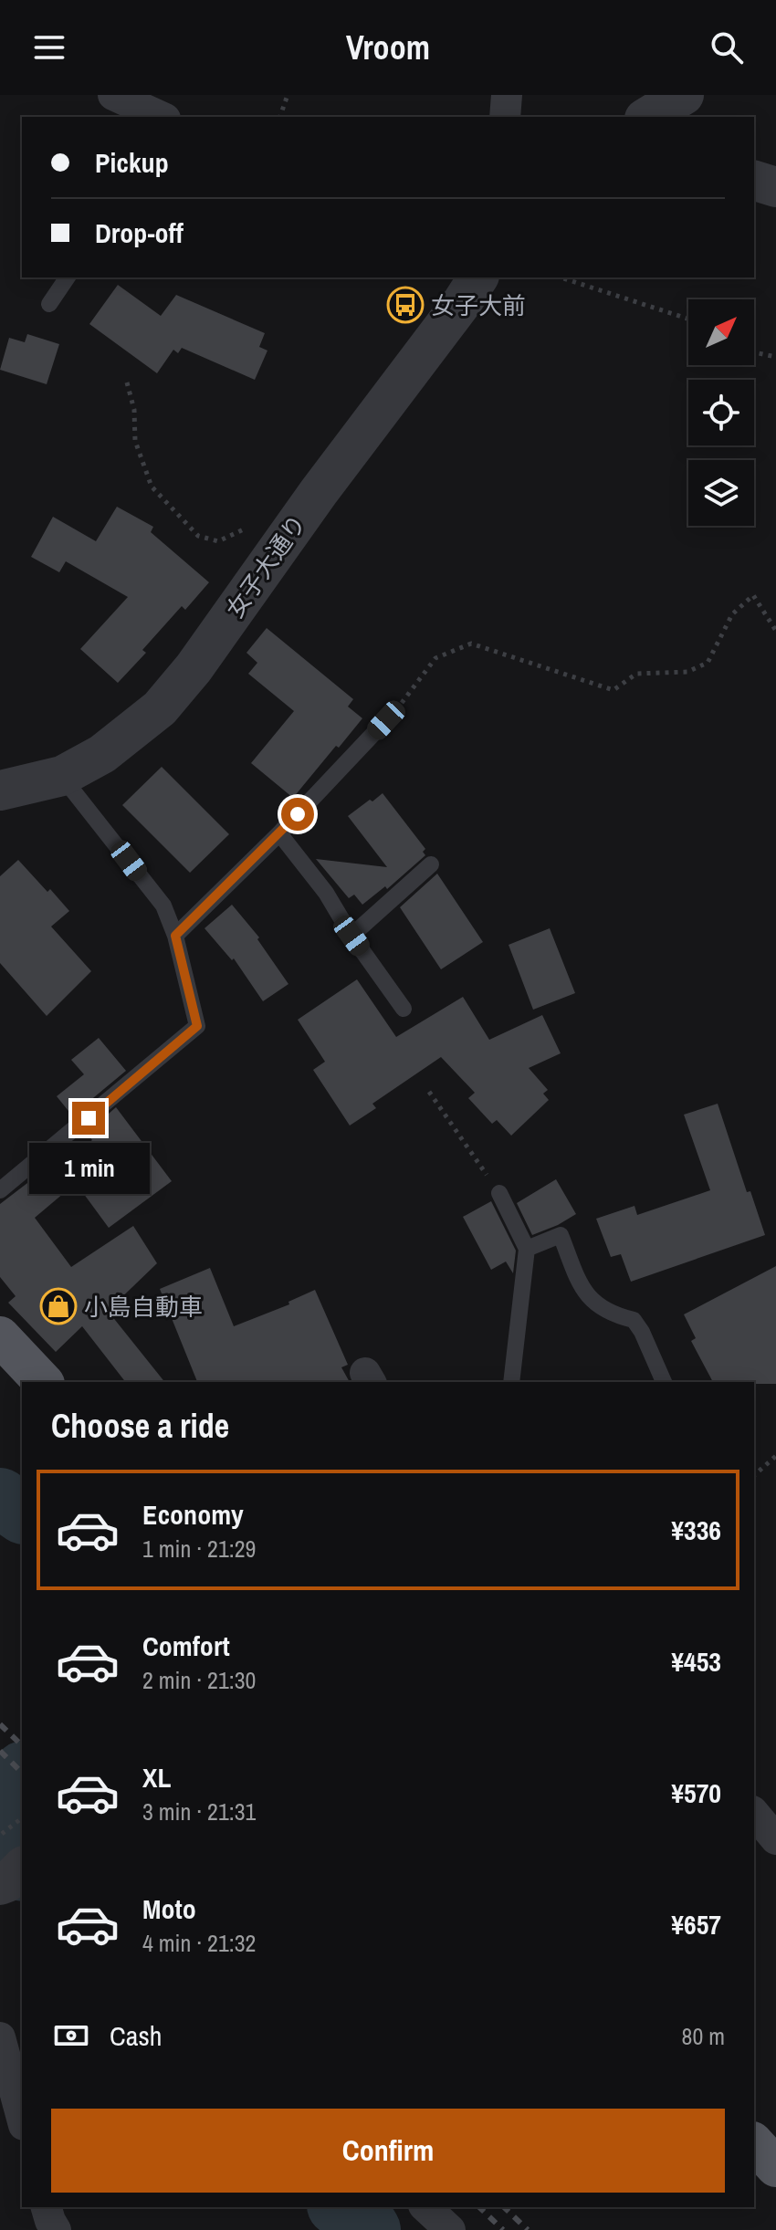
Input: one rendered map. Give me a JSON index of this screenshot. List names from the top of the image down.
{
  "streets": {
    "street": ["女子大通り"]
  },
  "places": {
    "bus stop": ["女子大前"],
    "shop": ["小島自動車"]
  },
  "north": "top right",
  "page": {
    "header": "Vroom",
    "banner": ["Pickup", "Drop-off"],
    "bubble": "1 min",
    "heading": "Choose a ride",
    "list": [
      {
        "name": "Economy",
        "note": "1 min · 21:29",
        "value": "¥336"
      },
      {
        "name": "Comfort",
        "note": "2 min · 21:30",
        "value": "¥453"
      },
      {
        "name": "XL",
        "note": "3 min · 21:31",
        "value": "¥570"
      },
      {
        "name": "Moto",
        "note": "4 min · 21:32",
        "value": "¥657"
      }
    ],
    "pay": ["Cash", "80 m"],
    "buttons": "Confirm"
  }
}
